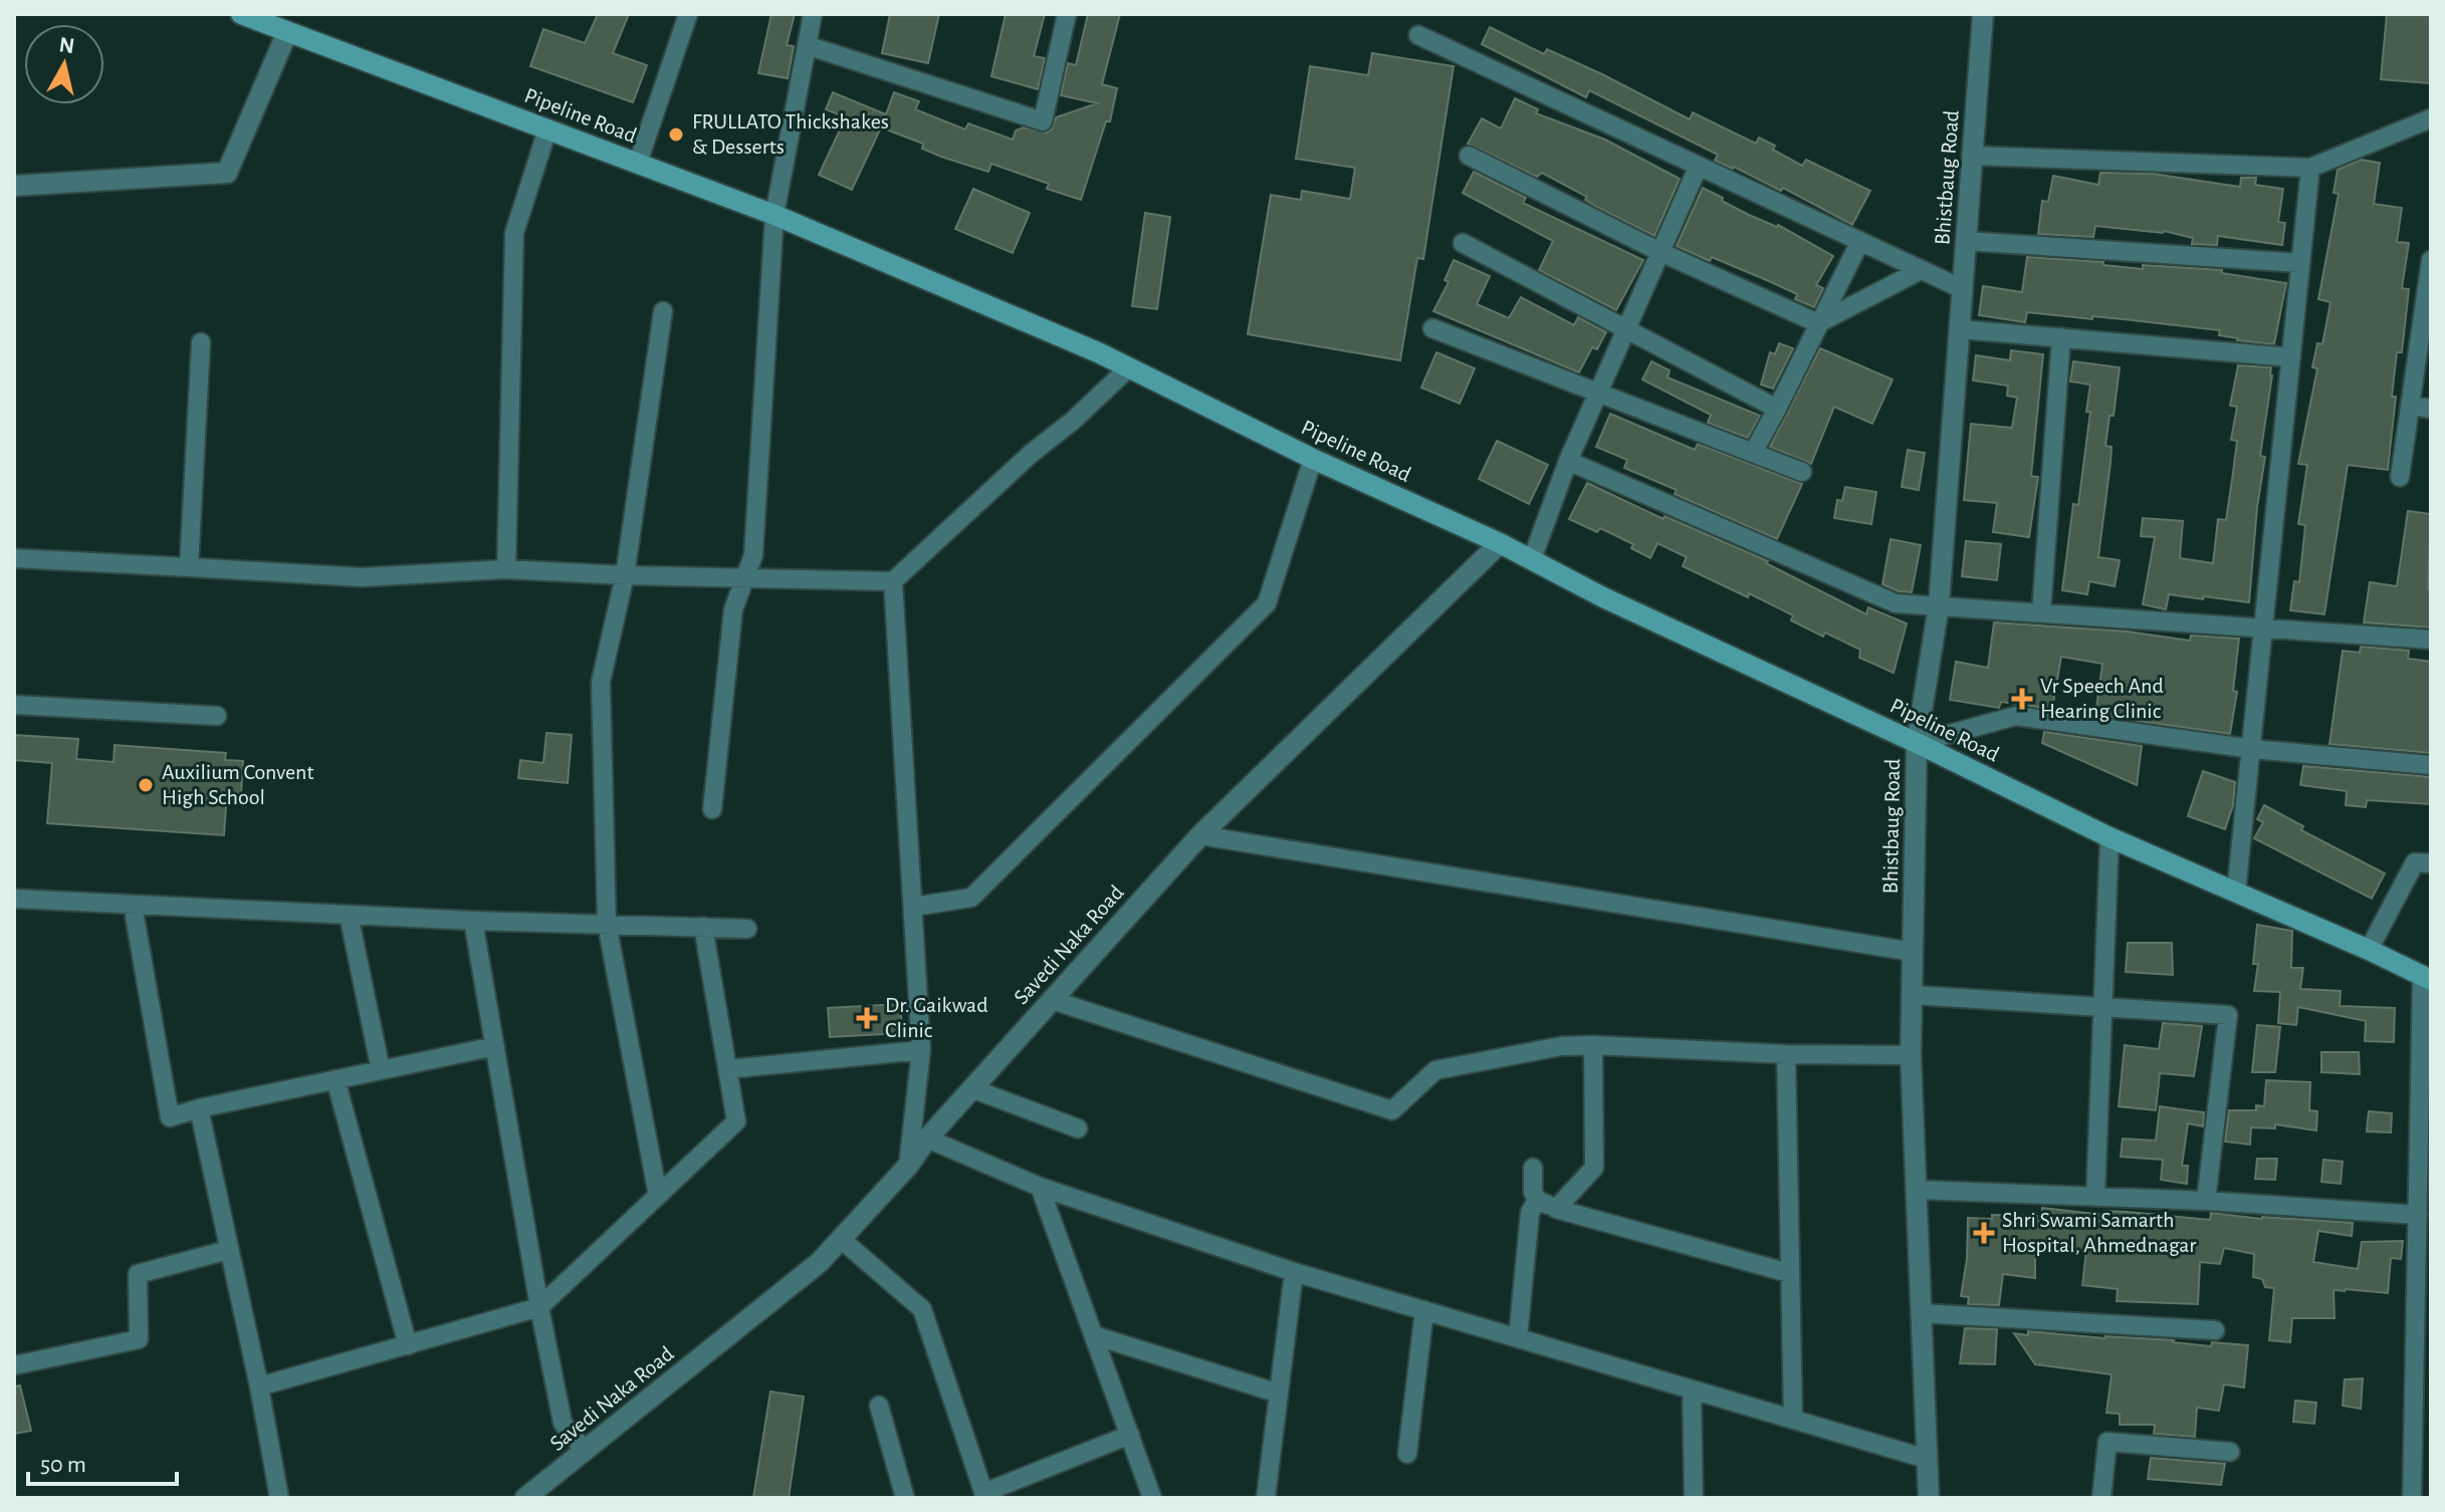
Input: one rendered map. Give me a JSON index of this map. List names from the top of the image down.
{
  "streets": {
    "main road": ["Pipeline Road"],
    "street": ["Bhistbaug Road", "Savedi Naka Road"]
  },
  "crossings": [
    ["Pipeline Road", "Bhistbaug Road"],
    ["Pipeline Road", "Savedi Naka Road"]
  ],
  "places": {
    "other": ["FRULLATO Thickshakes & Desserts", "Auxilium Convent High School"],
    "health": ["Vr Speech And Hearing Clinic", "Dr. Gaikwad Clinic", "Shri Swami Samarth Hospital, Ahmednagar"]
  },
  "scale_bar": "50 m",
  "north": "top"
}
